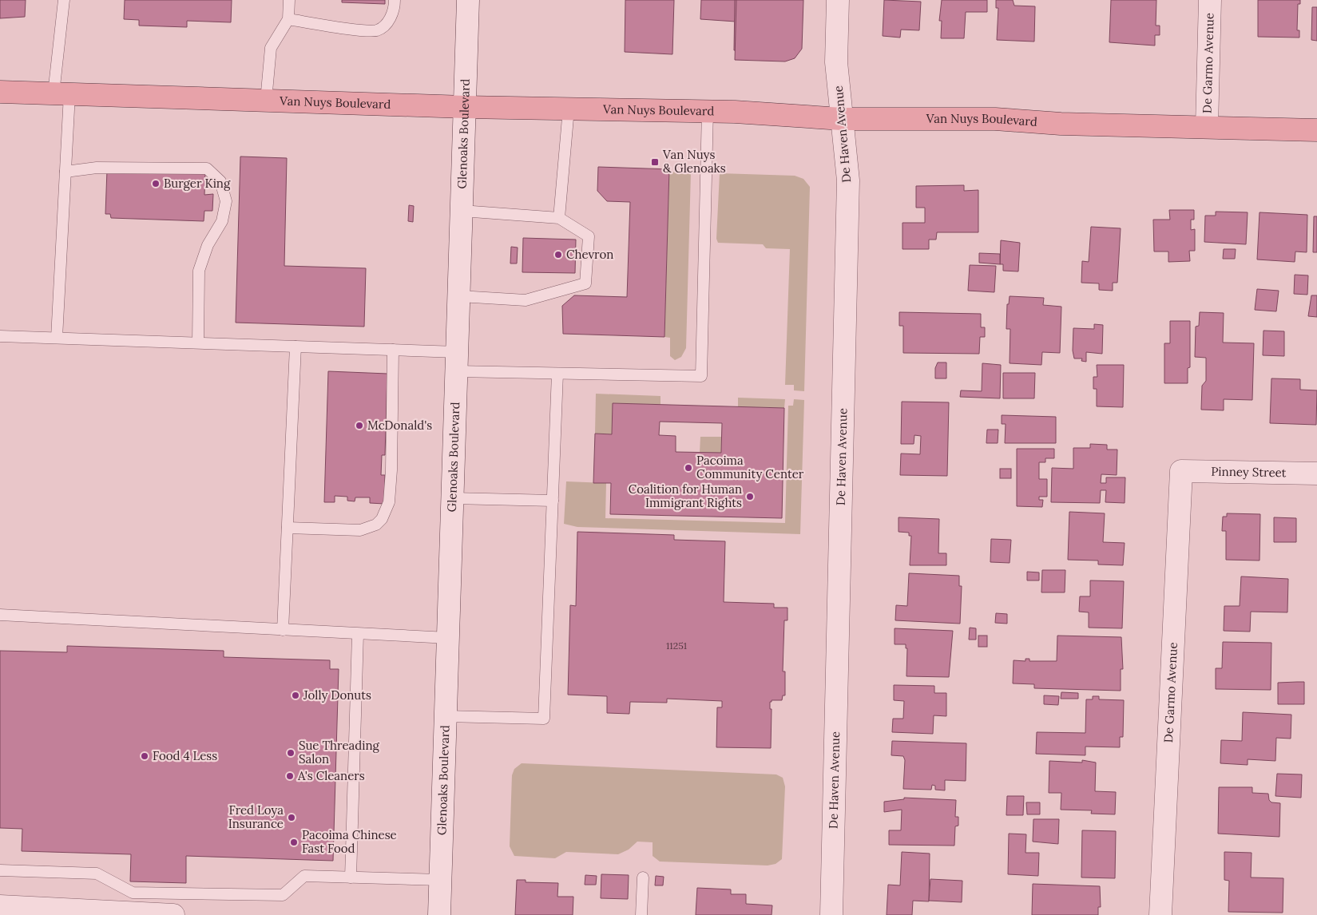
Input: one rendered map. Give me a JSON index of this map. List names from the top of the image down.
{
  "streets": {
    "main road": ["Van Nuys Boulevard"],
    "street": [
      "De Garmo Avenue",
      "Glenoaks Boulevard",
      "De Haven Avenue",
      "Pinney Street"
    ]
  },
  "crossings": [
    ["De Garmo Avenue", "Van Nuys Boulevard"],
    ["De Garmo Avenue", "Pinney Street"],
    ["Van Nuys Boulevard", "Glenoaks Boulevard"],
    ["Van Nuys Boulevard", "De Haven Avenue"]
  ],
  "places": {
    "transit": ["Van Nuys & Glenoaks"],
    "other": [
      "Burger King",
      "Chevron",
      "McDonald's",
      "Pacoima Community Center",
      "Coalition for Human Immigrant Rights",
      "Jolly Donuts",
      "Sue Threading Salon",
      "Food 4 Less",
      "A's Cleaners",
      "Fred Loya Insurance",
      "Pacoima Chinese Fast Food"
    ]
  },
  "house_numbers": ["11251"]
}
